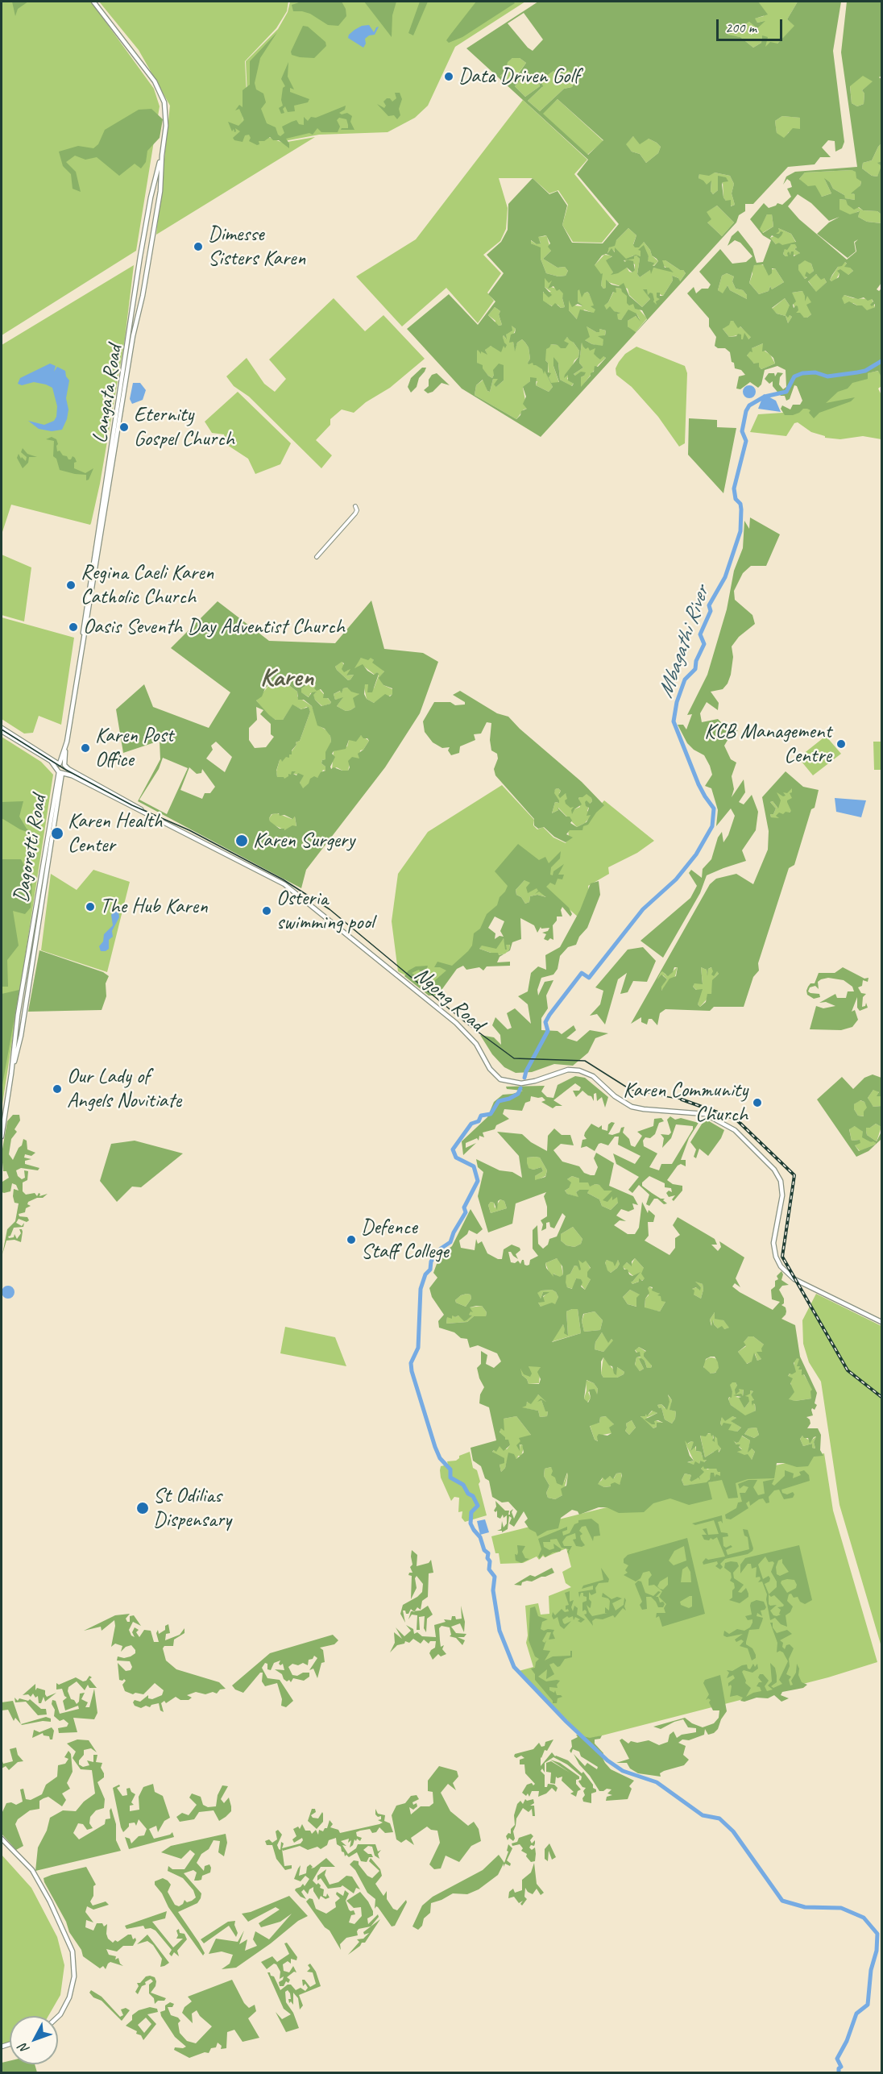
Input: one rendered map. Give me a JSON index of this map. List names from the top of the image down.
{
  "streets": {
    "main road": ["Langata Road", "Dagoretti Road", "Ngong Road"]
  },
  "crossings": [
    ["Dagoretti Road", "Ngong Road"]
  ],
  "districts": ["Karen"],
  "water": ["Mbagathi River"],
  "places": [
    "Data Driven Golf",
    "Dimesse Sisters Karen",
    "Eternity Gospel Church",
    "Regina Caeli Karen Catholic Church",
    "Oasis Seventh Day Adventist Church",
    "KCB Management Centre",
    "Karen Post Office",
    "Karen Health Center",
    "Karen Surgery",
    "The Hub Karen",
    "Osteria swimming pool",
    "Our Lady of Angels Novitiate",
    "Karen Community Church",
    "Defence Staff College",
    "St Odilias Dispensary"
  ],
  "scale_bar": "200 m",
  "north": "bottom left"
}
